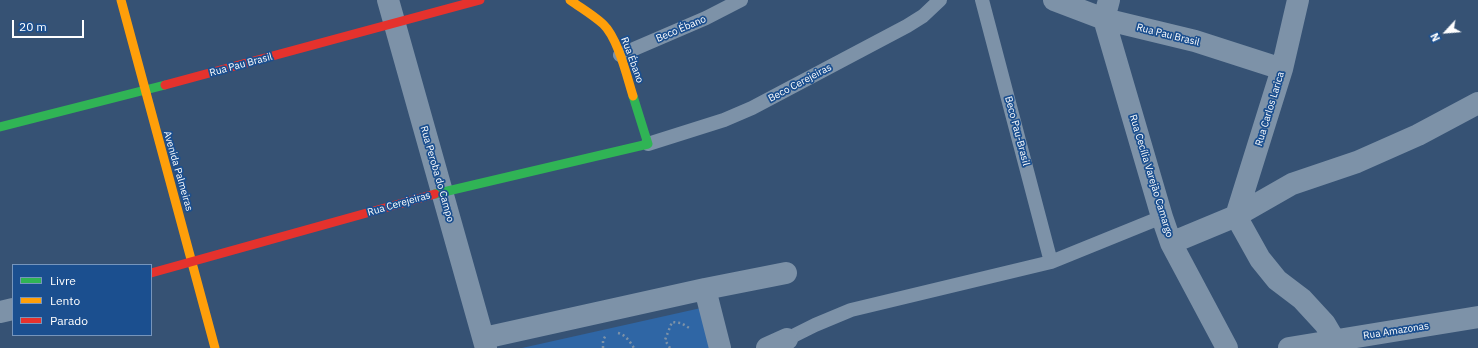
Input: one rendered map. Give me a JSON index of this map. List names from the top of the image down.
{
  "streets": {
    "street": [
      "Rua Pau Brasil",
      "Rua Ébano",
      "Rua Carlos Larica",
      "Avenida Palmeiras",
      "Rua Peroba do Campo",
      "Rua Cecília Varejão Camargo",
      "Rua Cerejeiras",
      "Rua Amazonas"
    ],
    "lane": ["Beco Ébano", "Beco Cerejeiras", "Beco Pau-Brasil"]
  },
  "crossings": [
    ["Beco Ébano", "Rua Ébano"],
    ["Rua Pau Brasil", "Rua Carlos Larica"],
    ["Rua Pau Brasil", "Avenida Palmeiras"],
    ["Rua Pau Brasil", "Rua Peroba do Campo"],
    ["Rua Pau Brasil", "Rua Cecília Varejão Camargo"],
    ["Rua Ébano", "Beco Cerejeiras"],
    ["Rua Ébano", "Rua Cerejeiras"],
    ["Beco Cerejeiras", "Rua Cerejeiras"],
    ["Avenida Palmeiras", "Rua Cerejeiras"],
    ["Rua Peroba do Campo", "Rua Cerejeiras"]
  ],
  "legend": ["Livre", "Lento", "Parado"],
  "scale_bar": "20 m",
  "north": "bottom left"
}
